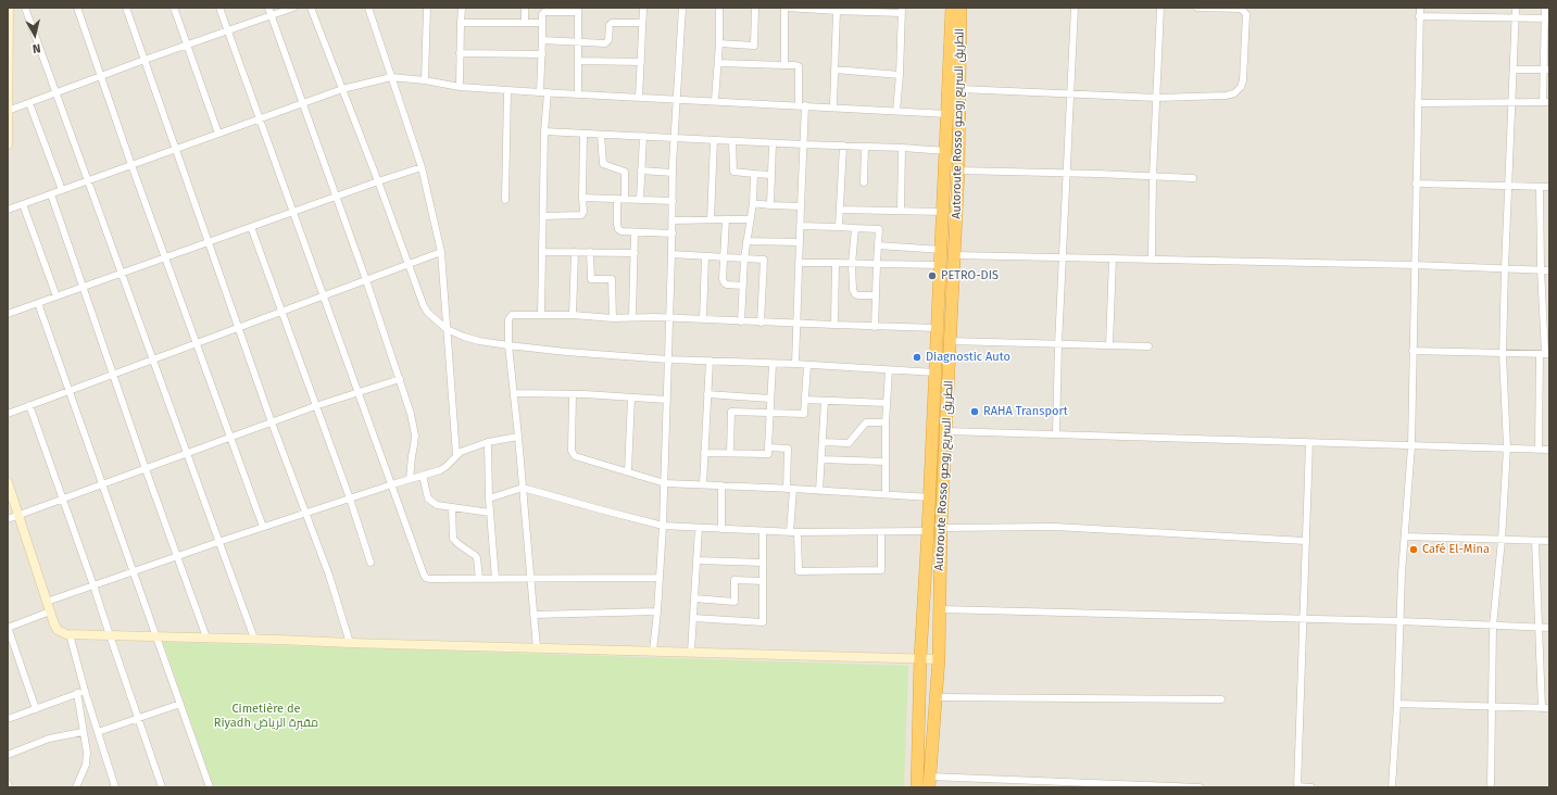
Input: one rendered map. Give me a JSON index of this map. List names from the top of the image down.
{
  "streets": {
    "highway": ["Autoroute Rosso الطريق السريع روصو"]
  },
  "parks": ["Cimetière de Riyadh مقبرة الرياض"],
  "places": [
    "PETRO-DIS",
    "Diagnostic Auto",
    "RAHA Transport",
    "Café El-Mina"
  ],
  "north": "bottom"
}
